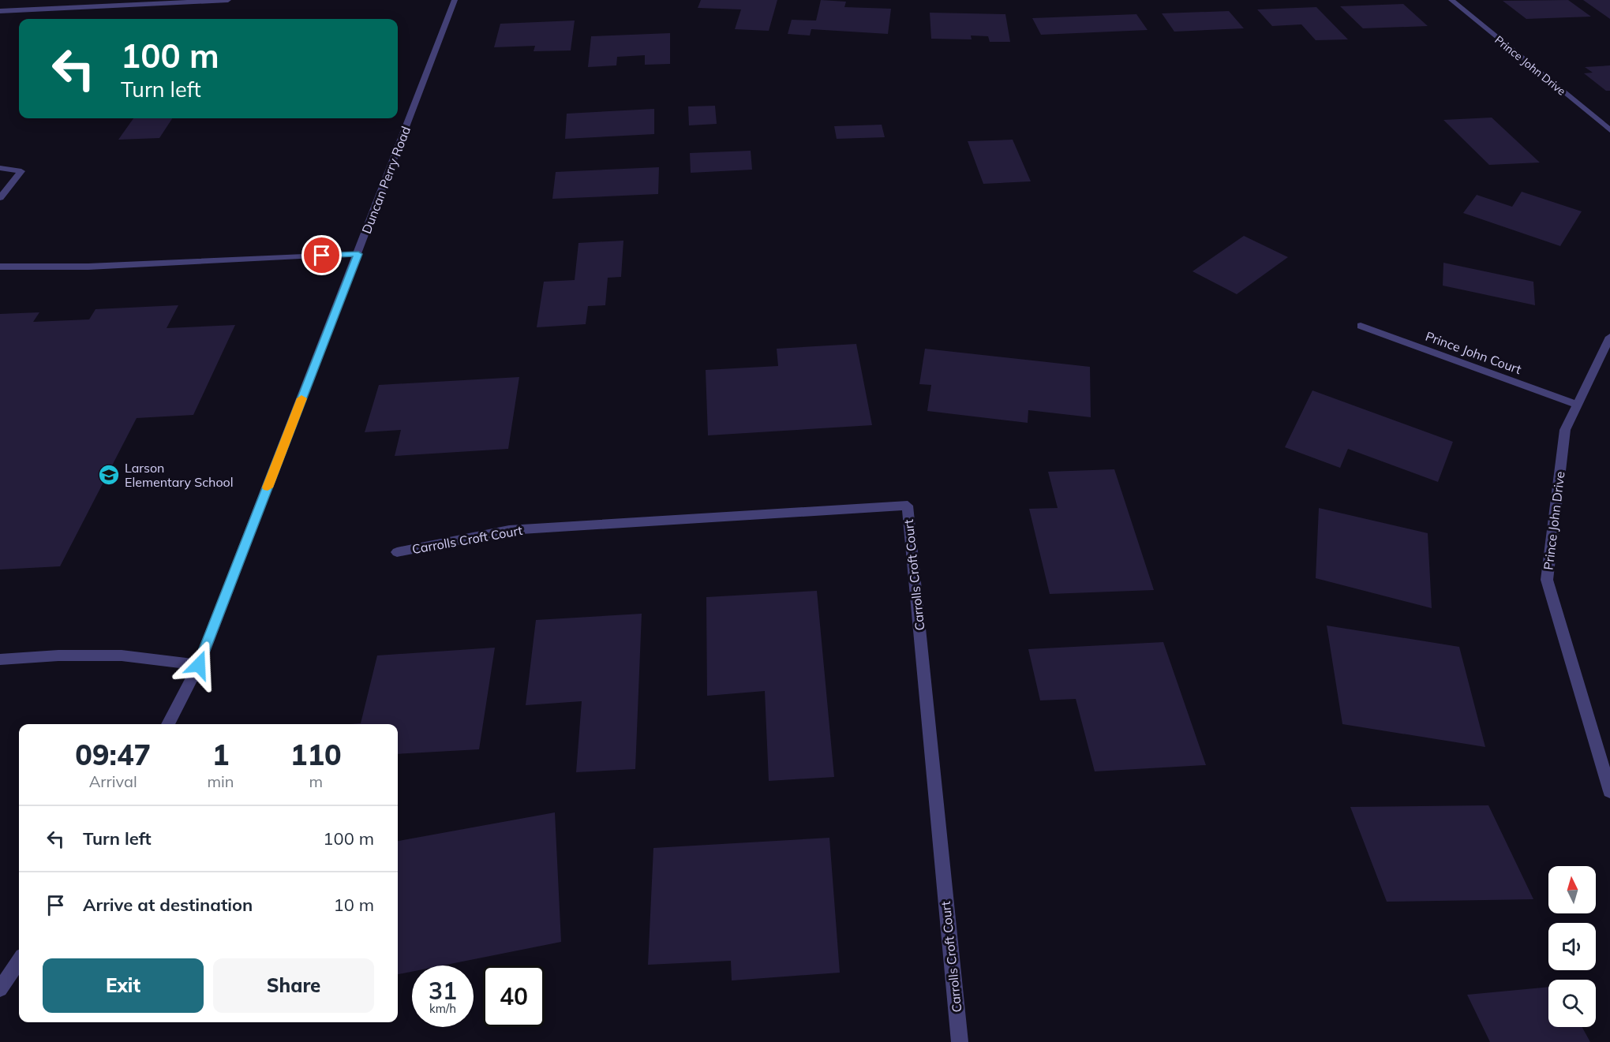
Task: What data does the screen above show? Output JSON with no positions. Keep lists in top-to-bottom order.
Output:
{
  "streets": {
    "street": [
      "Prince John Drive",
      "Duncan Perry Road",
      "Prince John Court",
      "Carrolls Croft Court"
    ]
  },
  "crossings": [
    ["Prince John Drive", "Prince John Court"]
  ],
  "places": {
    "school or university": ["Larson Elementary School"]
  },
  "north": "top",
  "page": {
    "turn": ["100 m", "Turn left"],
    "eta": [
      "09:47",
      "Arrival",
      "1",
      "min",
      "110",
      "m"
    ],
    "list": [
      {
        "name": "Turn left",
        "value": "100 m"
      },
      {
        "name": "Arrive at destination",
        "value": "10 m"
      }
    ],
    "buttons": ["Exit", "Share"],
    "speed": "31 km/h",
    "limit": "40"
  }
}
